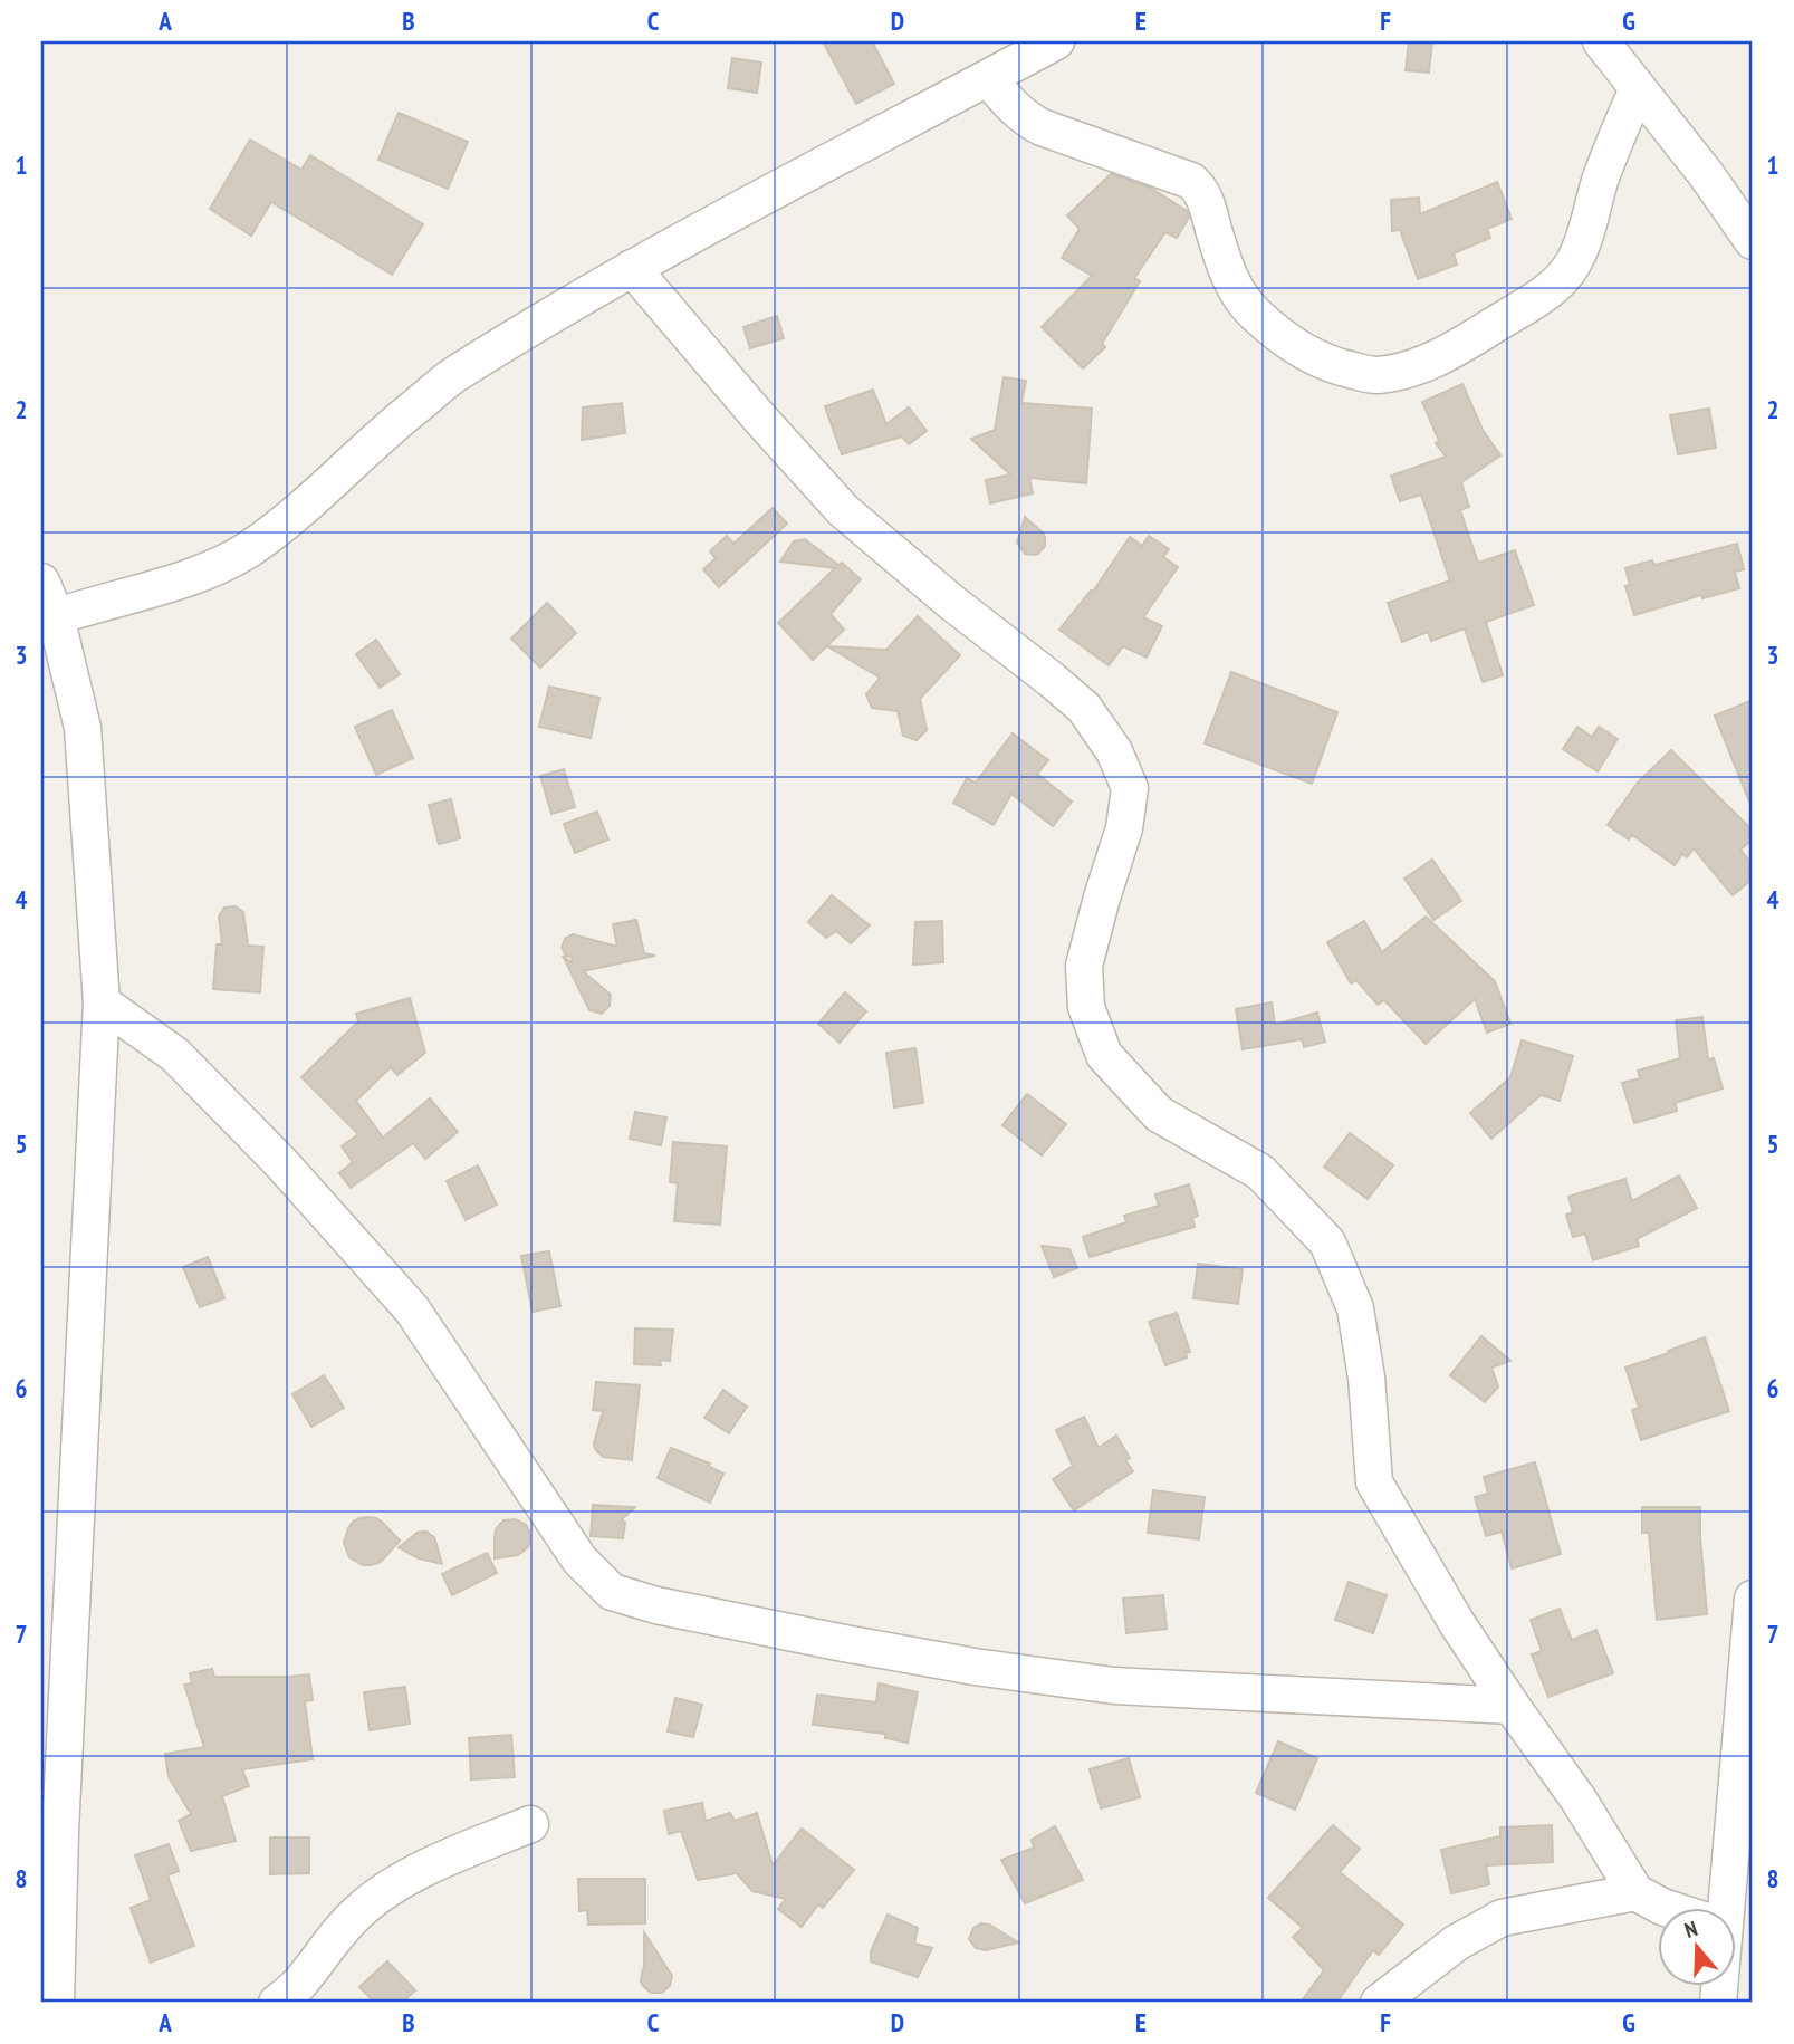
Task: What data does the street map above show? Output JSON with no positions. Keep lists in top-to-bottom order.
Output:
{
  "north": "top",
  "grid": {
    "columns": [
      "A",
      "B",
      "C",
      "D",
      "E",
      "F",
      "G"
    ],
    "rows": [
      "1",
      "2",
      "3",
      "4",
      "5",
      "6",
      "7",
      "8"
    ]
  }
}
